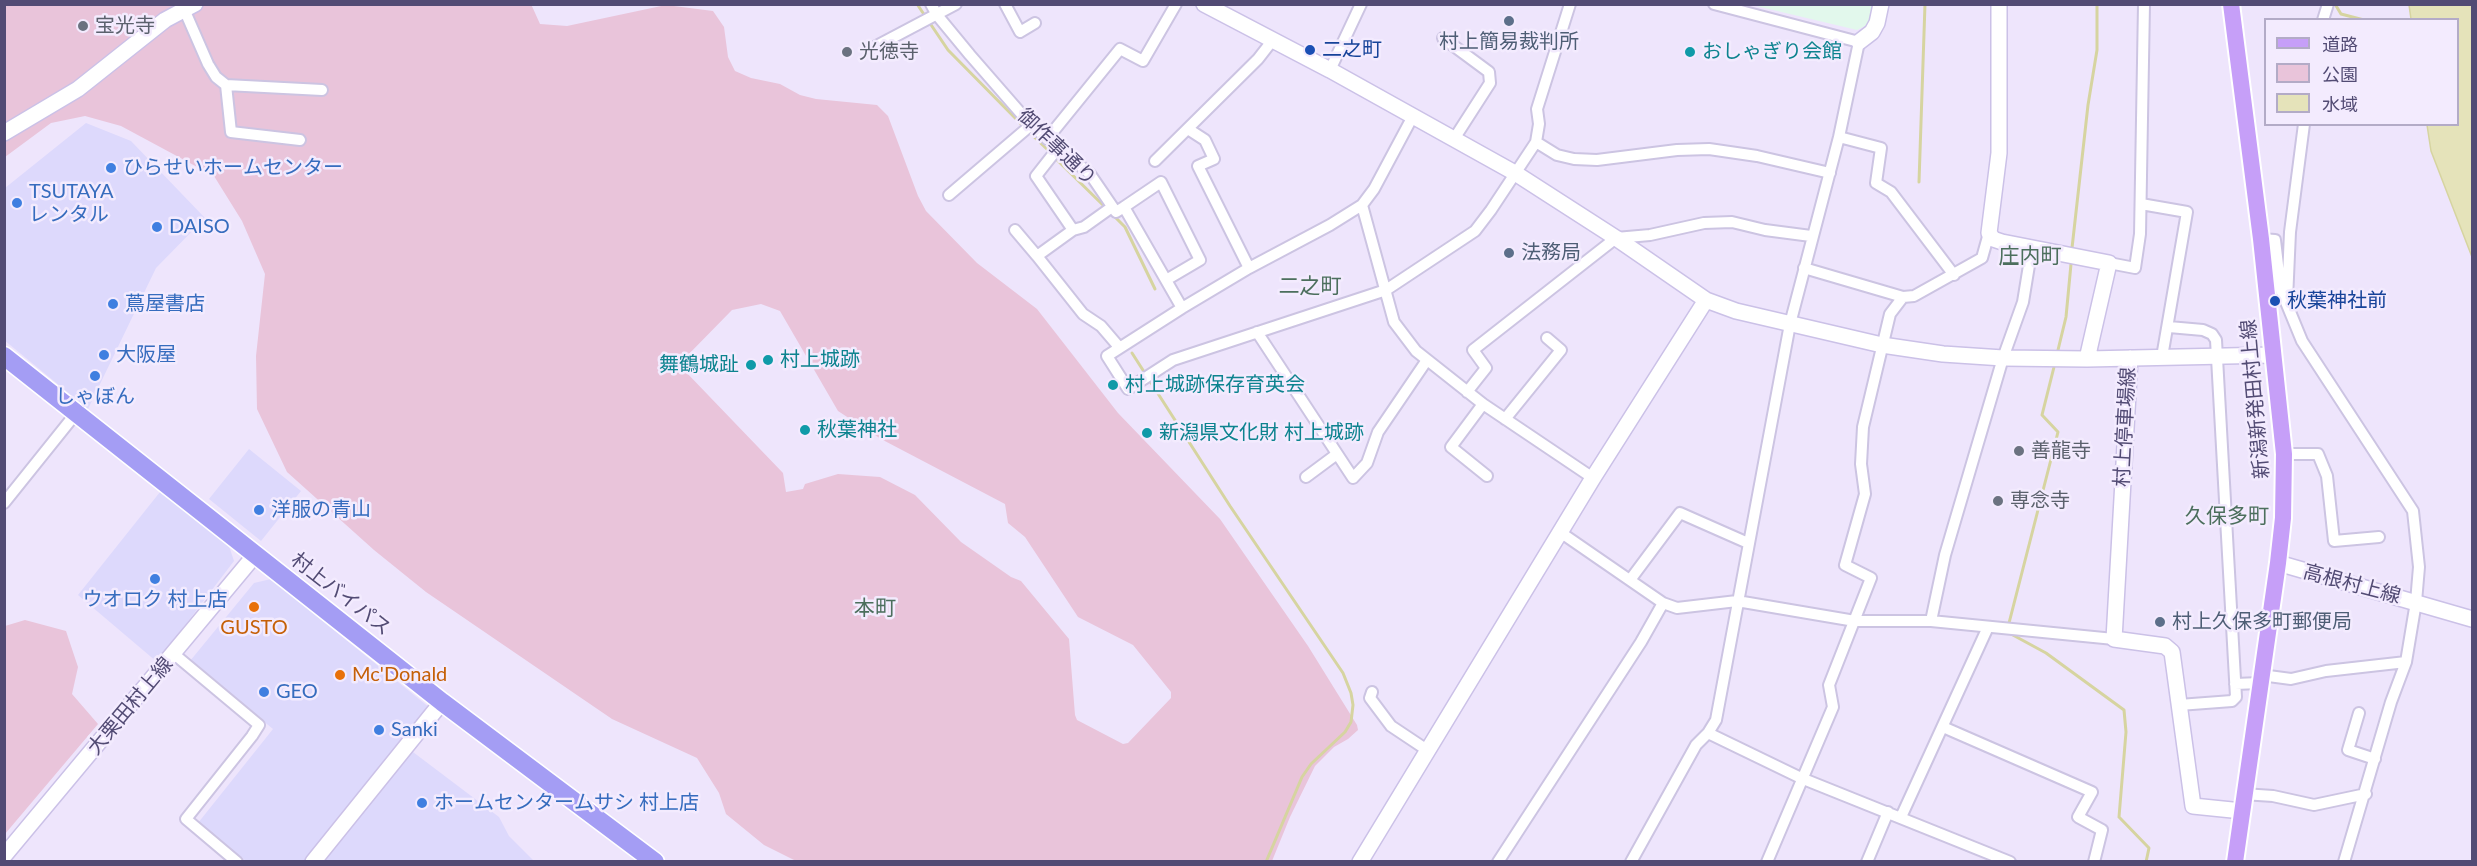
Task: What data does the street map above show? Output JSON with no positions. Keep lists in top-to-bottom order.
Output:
{
  "streets": {
    "highway": ["村上バイパス"],
    "main road": ["新潟新発田村上線"],
    "street": [
      "御作事通り",
      "村上停車場線",
      "高根村上線",
      "大栗田村上線"
    ]
  },
  "crossings": [
    ["新潟新発田村上線", "高根村上線"],
    ["村上バイパス", "大栗田村上線"]
  ],
  "districts": [
    "庄内町",
    "二之町",
    "久保多町",
    "本町"
  ],
  "places": [
    "村上簡易裁判所",
    "宝光寺",
    "二之町",
    "光徳寺",
    "おしゃぎり会館",
    "ひらせいホームセンター",
    "TSUTAYA レンタル",
    "DAISO",
    "法務局",
    "秋葉神社前",
    "蔦屋書店",
    "大阪屋",
    "村上城跡",
    "舞鶴城趾",
    "しゃぼん",
    "村上城跡保存育英会",
    "秋葉神社",
    "新潟県文化財 村上城跡",
    "善龍寺",
    "専念寺",
    "洋服の青山",
    "ウオロク 村上店",
    "GUSTO",
    "村上久保多町郵便局",
    "Mc'Donald",
    "GEO",
    "Sanki",
    "ホームセンタームサシ 村上店"
  ],
  "legend": ["道路", "公園", "水域"]
}
